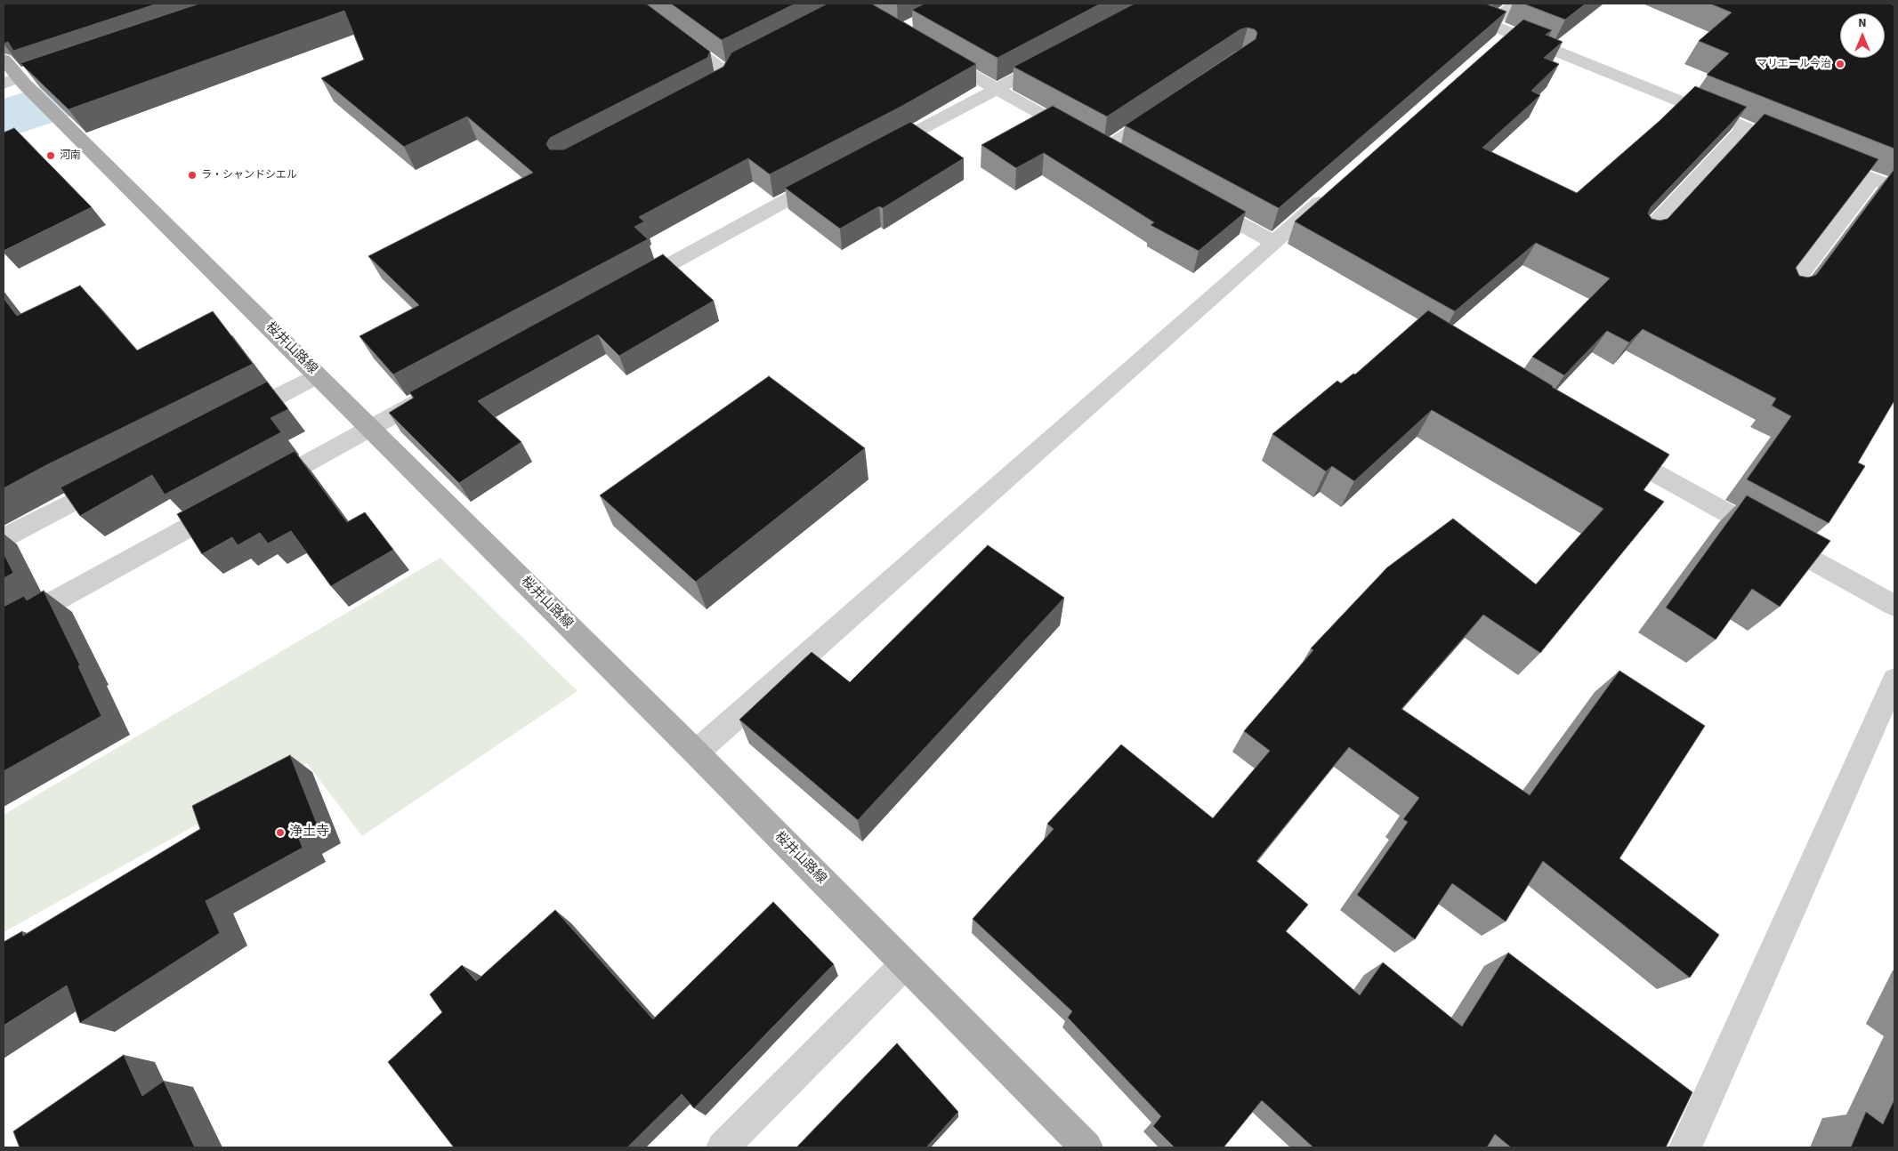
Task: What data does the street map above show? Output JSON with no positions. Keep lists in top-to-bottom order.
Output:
{
  "streets": {
    "main road": ["桜井山路線"]
  },
  "places": [
    "マリエール今治",
    "河南",
    "ラ・シャンドシエル",
    "浄土寺"
  ],
  "north": "top"
}
